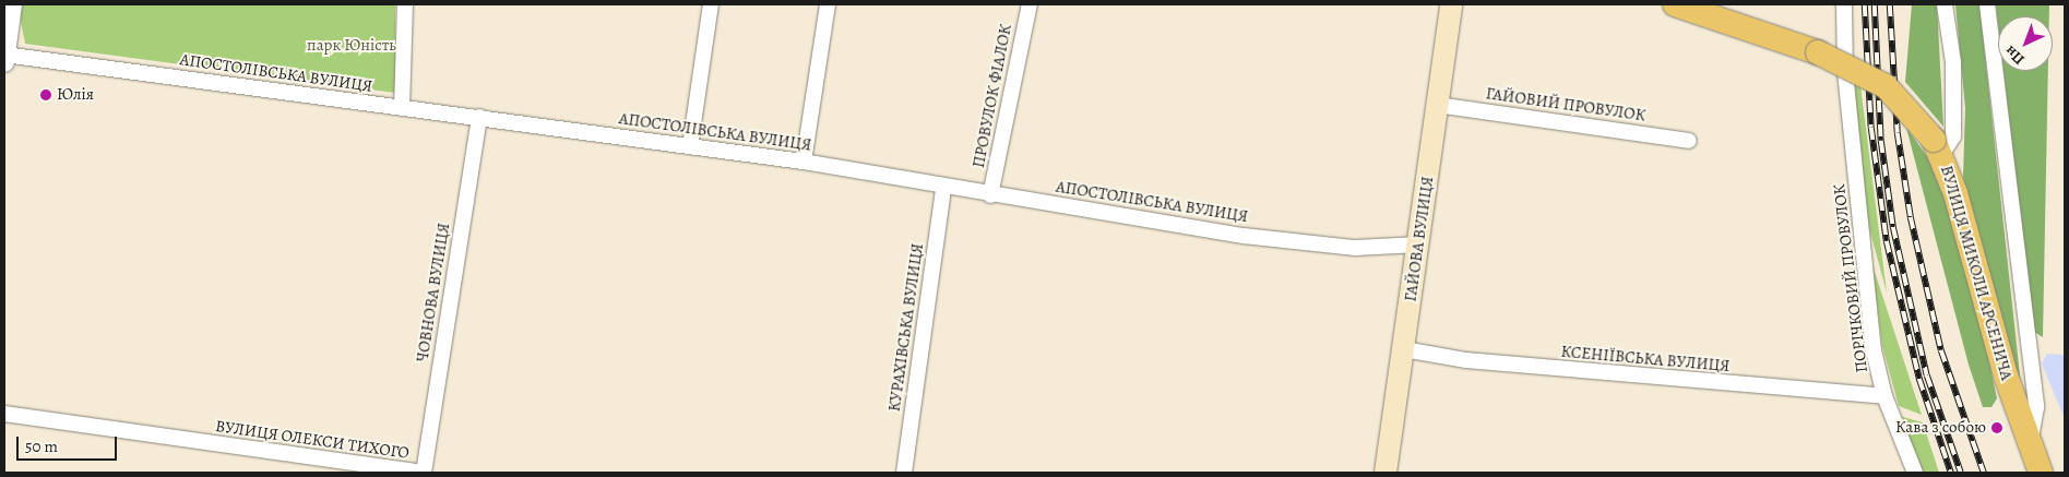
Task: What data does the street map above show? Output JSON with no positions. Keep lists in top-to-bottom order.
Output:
{
  "streets": {
    "main road": ["ГАЙОВА ВУЛИЦЯ", "ВУЛИЦЯ МИКОЛИ АРСЕНИЧА"],
    "street": [
      "АПОСТОЛІВСЬКА ВУЛИЦЯ",
      "ПРОВУЛОК ФІАЛОК",
      "ГАЙОВИЙ ПРОВУЛОК",
      "ПОРІЧКОВИЙ ПРОВУЛОК",
      "ЧОВНОВА ВУЛИЦЯ",
      "КУРАХІВСЬКА ВУЛИЦЯ",
      "КСЕНІЇВСЬКА ВУЛИЦЯ",
      "ВУЛИЦЯ ОЛЕКСИ ТИХОГО"
    ]
  },
  "crossings": [
    ["АПОСТОЛІВСЬКА ВУЛИЦЯ", "ПРОВУЛОК ФІАЛОК"],
    ["АПОСТОЛІВСЬКА ВУЛИЦЯ", "ГАЙОВА ВУЛИЦЯ"],
    ["АПОСТОЛІВСЬКА ВУЛИЦЯ", "ЧОВНОВА ВУЛИЦЯ"],
    ["АПОСТОЛІВСЬКА ВУЛИЦЯ", "КУРАХІВСЬКА ВУЛИЦЯ"],
    ["ГАЙОВИЙ ПРОВУЛОК", "ГАЙОВА ВУЛИЦЯ"],
    ["ГАЙОВА ВУЛИЦЯ", "КСЕНІЇВСЬКА ВУЛИЦЯ"],
    ["ПОРІЧКОВИЙ ПРОВУЛОК", "КСЕНІЇВСЬКА ВУЛИЦЯ"],
    ["ЧОВНОВА ВУЛИЦЯ", "ВУЛИЦЯ ОЛЕКСИ ТИХОГО"]
  ],
  "parks": ["парк Юність"],
  "places": ["Юлія", "Кава з собою"],
  "scale_bar": "50 m",
  "north": "bottom left"
}
